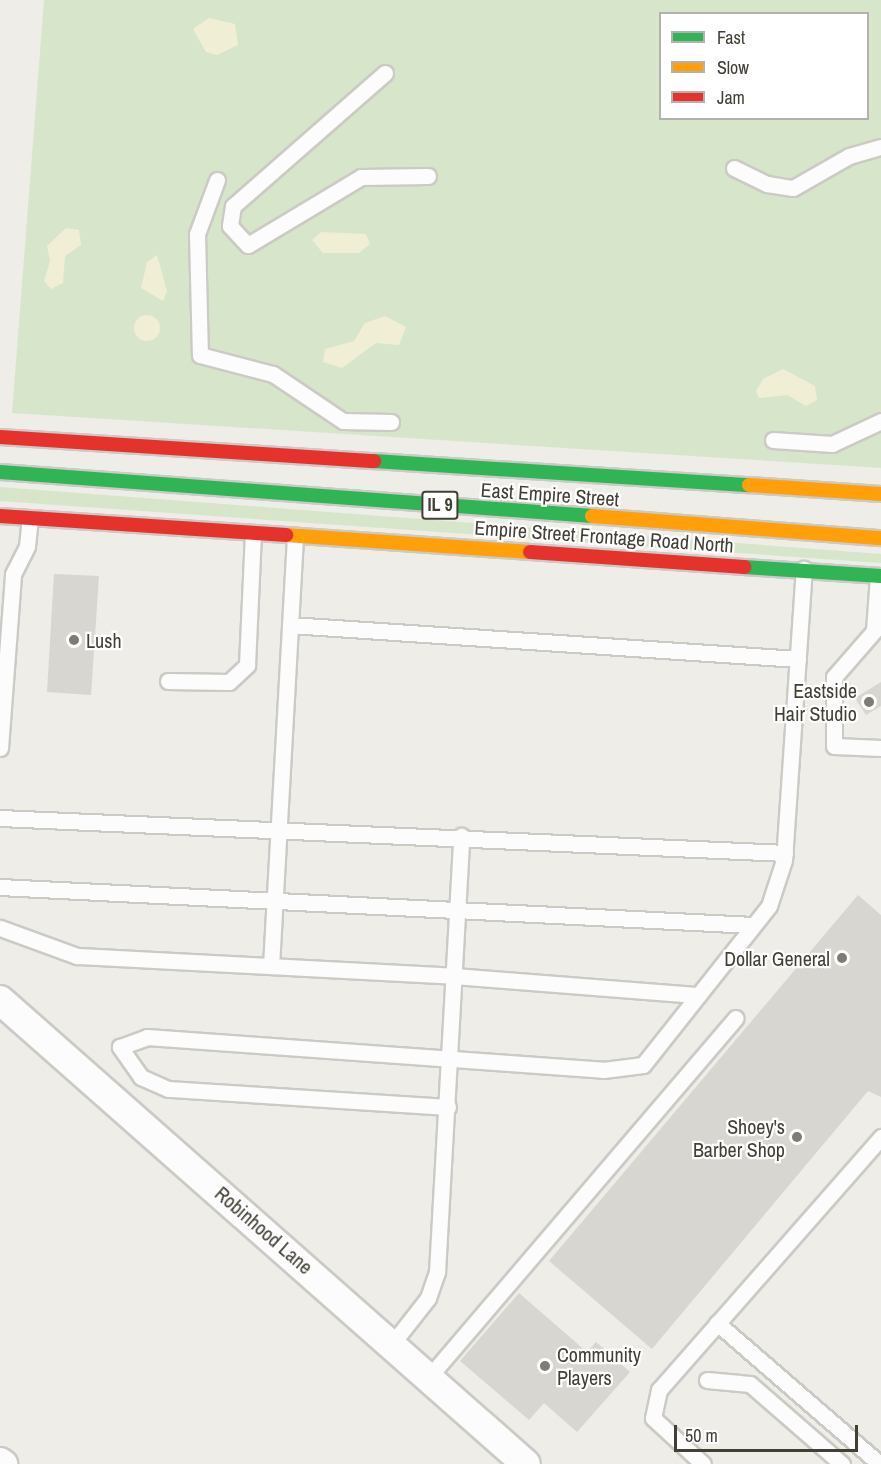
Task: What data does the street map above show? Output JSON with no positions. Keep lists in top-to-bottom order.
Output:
{
  "streets": {
    "main road": ["East Empire Street", "IL 9", "Empire Street Frontage Road North"],
    "street": ["Robinhood Lane"]
  },
  "places": [
    "Lush",
    "Eastside Hair Studio",
    "Dollar General",
    "Shoey's Barber Shop",
    "Community Players"
  ],
  "legend": ["Fast", "Slow", "Jam"],
  "scale_bar": "50 m"
}
